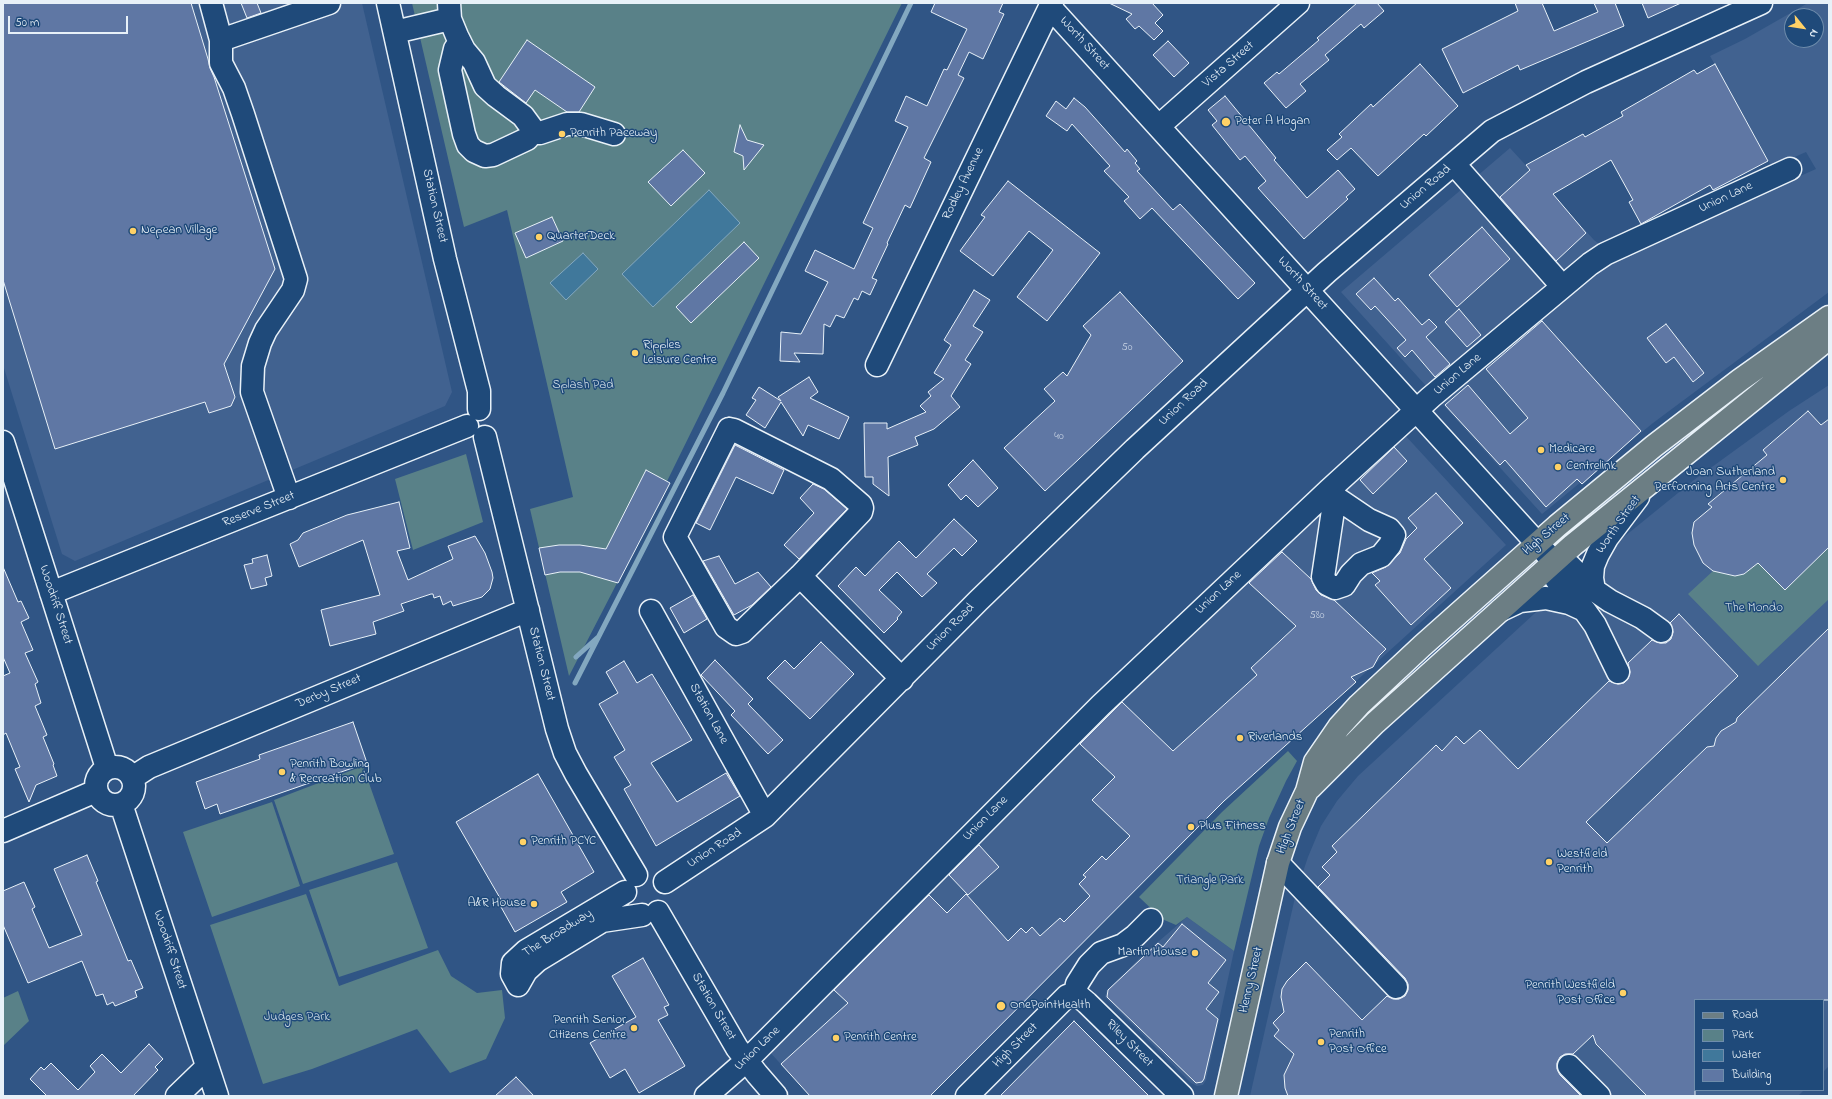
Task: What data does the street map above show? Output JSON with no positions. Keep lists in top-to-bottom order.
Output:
{
  "streets": {
    "main road": ["High Street", "Henry Street"],
    "street": [
      "Worth Street",
      "Vista Street",
      "Rodley Avenue",
      "Union Road",
      "Union Lane",
      "Station Street",
      "Reserve Street",
      "Woodriff Street",
      "Derby Street",
      "Station Lane",
      "The Broadway",
      "Riley Street"
    ]
  },
  "crossings": [
    ["Worth Street", "Vista Street"],
    ["Worth Street", "Rodley Avenue"],
    ["Worth Street", "Union Road"],
    ["Worth Street", "Union Lane"],
    ["Worth Street", "High Street"],
    ["Union Road", "Station Street"],
    ["Union Road", "Station Lane"],
    ["Union Road", "The Broadway"],
    ["Union Lane", "Station Street"],
    ["Station Street", "Reserve Street"],
    ["Station Street", "Derby Street"],
    ["Station Street", "The Broadway"],
    ["Reserve Street", "Woodriff Street"],
    ["High Street", "Henry Street"],
    ["High Street", "Riley Street"],
    ["Woodriff Street", "Derby Street"]
  ],
  "parks": [
    "Splash Pad",
    "The Mondo",
    "Triangle Park",
    "Judges Park"
  ],
  "places": [
    "Peter A Hogan",
    "Penrith Paceway",
    "Nepean Village",
    "QuarterDeck",
    "Ripples Leisure Centre",
    "Medicare",
    "Centrelink",
    "Joan Sutherland Performing Arts Centre",
    "Riverlands",
    "Penrith Bowling & Recreation Club",
    "Plus Fitness",
    "Penrith PCYC",
    "Westfield Penrith",
    "A&R House",
    "Martin House",
    "Penrith Westfield Post Office",
    "OnePointHealth",
    "Penrith Senior Citizens Centre",
    "Penrith Centre",
    "Penrith Post Office"
  ],
  "house_numbers": ["50", "40", "580"],
  "legend": [
    "Road",
    "Park",
    "Water",
    "Building"
  ],
  "scale_bar": "50 m",
  "north": "bottom right"
}
